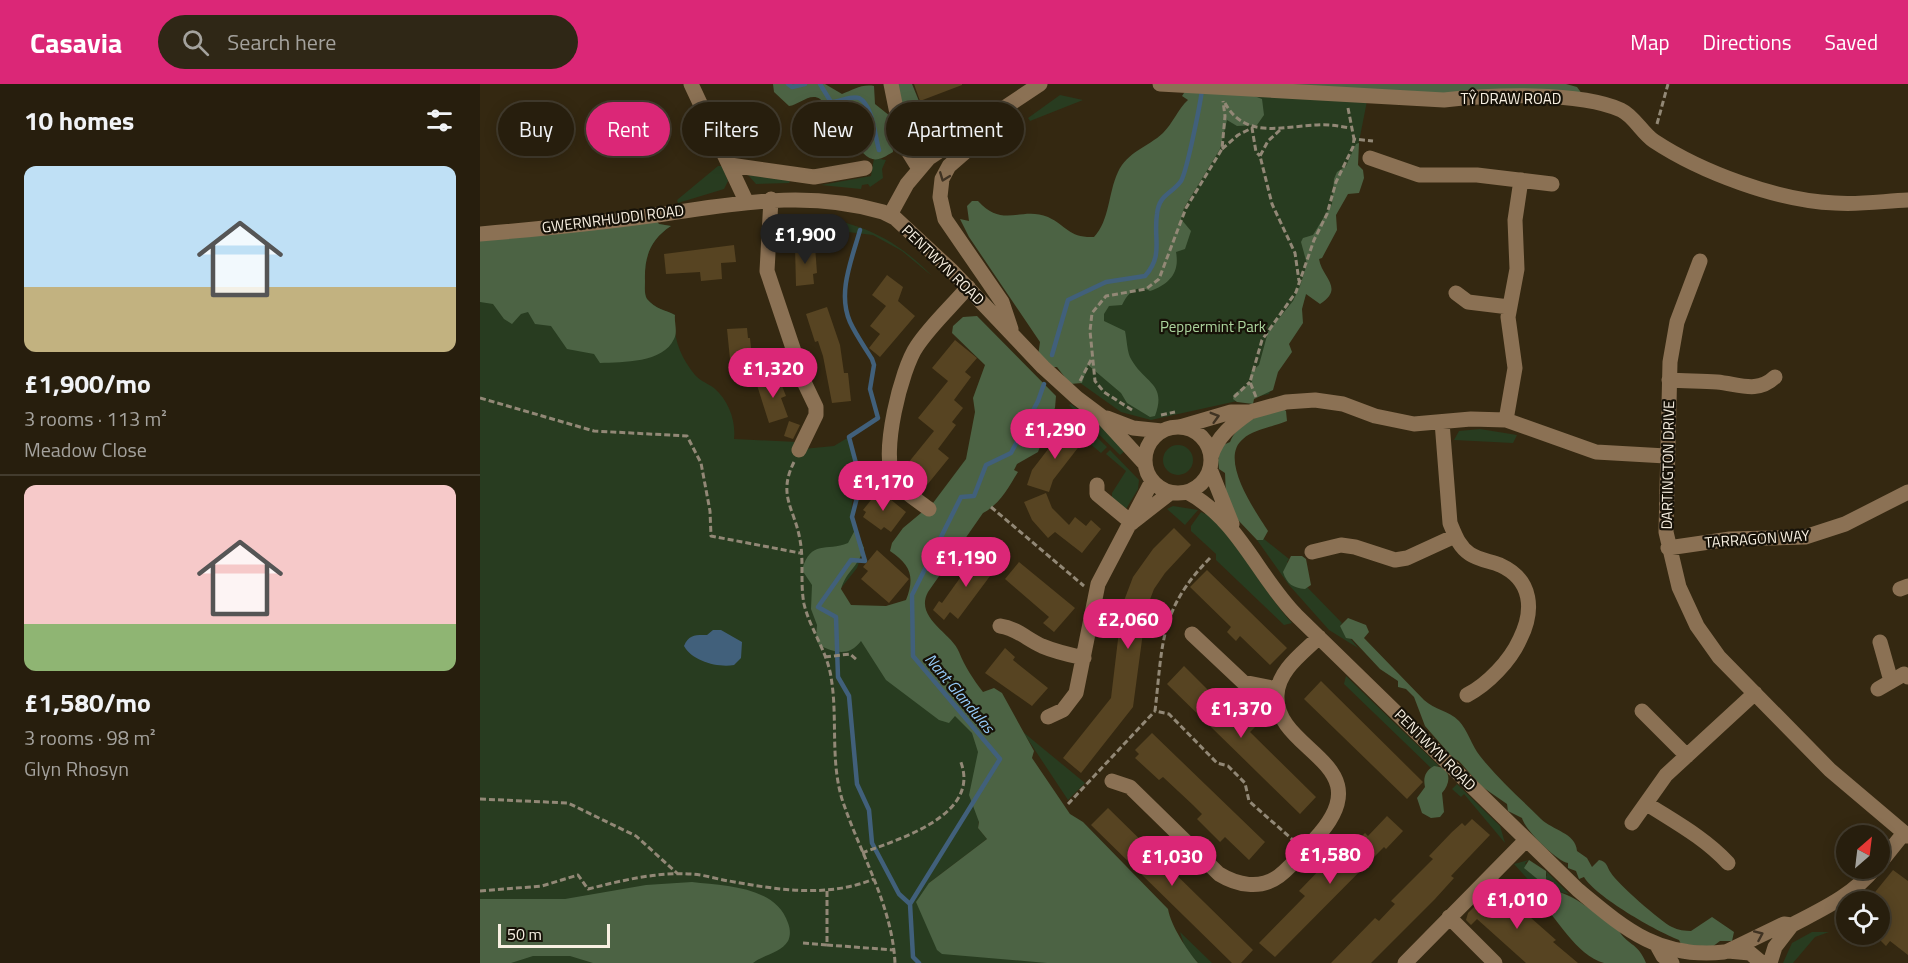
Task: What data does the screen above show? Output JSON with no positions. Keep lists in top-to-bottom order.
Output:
{
  "streets": {
    "street": [
      "TŶ DRAW ROAD",
      "GWERNRHUDDI ROAD",
      "PENTWYN ROAD",
      "DARTINGTON DRIVE",
      "TARRAGON WAY"
    ]
  },
  "crossings": [
    ["GWERNRHUDDI ROAD", "PENTWYN ROAD"],
    ["DARTINGTON DRIVE", "TARRAGON WAY"]
  ],
  "water": ["Nant Glandulas"],
  "parks": ["Peppermint Park"],
  "scale_bar": "50 m",
  "north": "top right",
  "page": {
    "header": "Casavia",
    "search": "Search here",
    "nav": ["Map", "Directions", "Saved"],
    "heading": "10 homes",
    "chip": [
      "Buy",
      "Rent",
      "Filters",
      "New",
      "Apartment"
    ],
    "list": [
      {
        "name": "£1,900/mo",
        "note": "3 rooms · 113 m² · Meadow Close"
      },
      {
        "name": "£1,580/mo",
        "note": "3 rooms · 98 m² · Glyn Rhosyn"
      }
    ],
    "price": [
      "£1,900",
      "£1,320",
      "£1,290",
      "£1,170",
      "£1,190",
      "£2,060",
      "£1,370",
      "£1,580",
      "£1,030",
      "£1,010"
    ],
    "scale": "50 m"
  }
}
